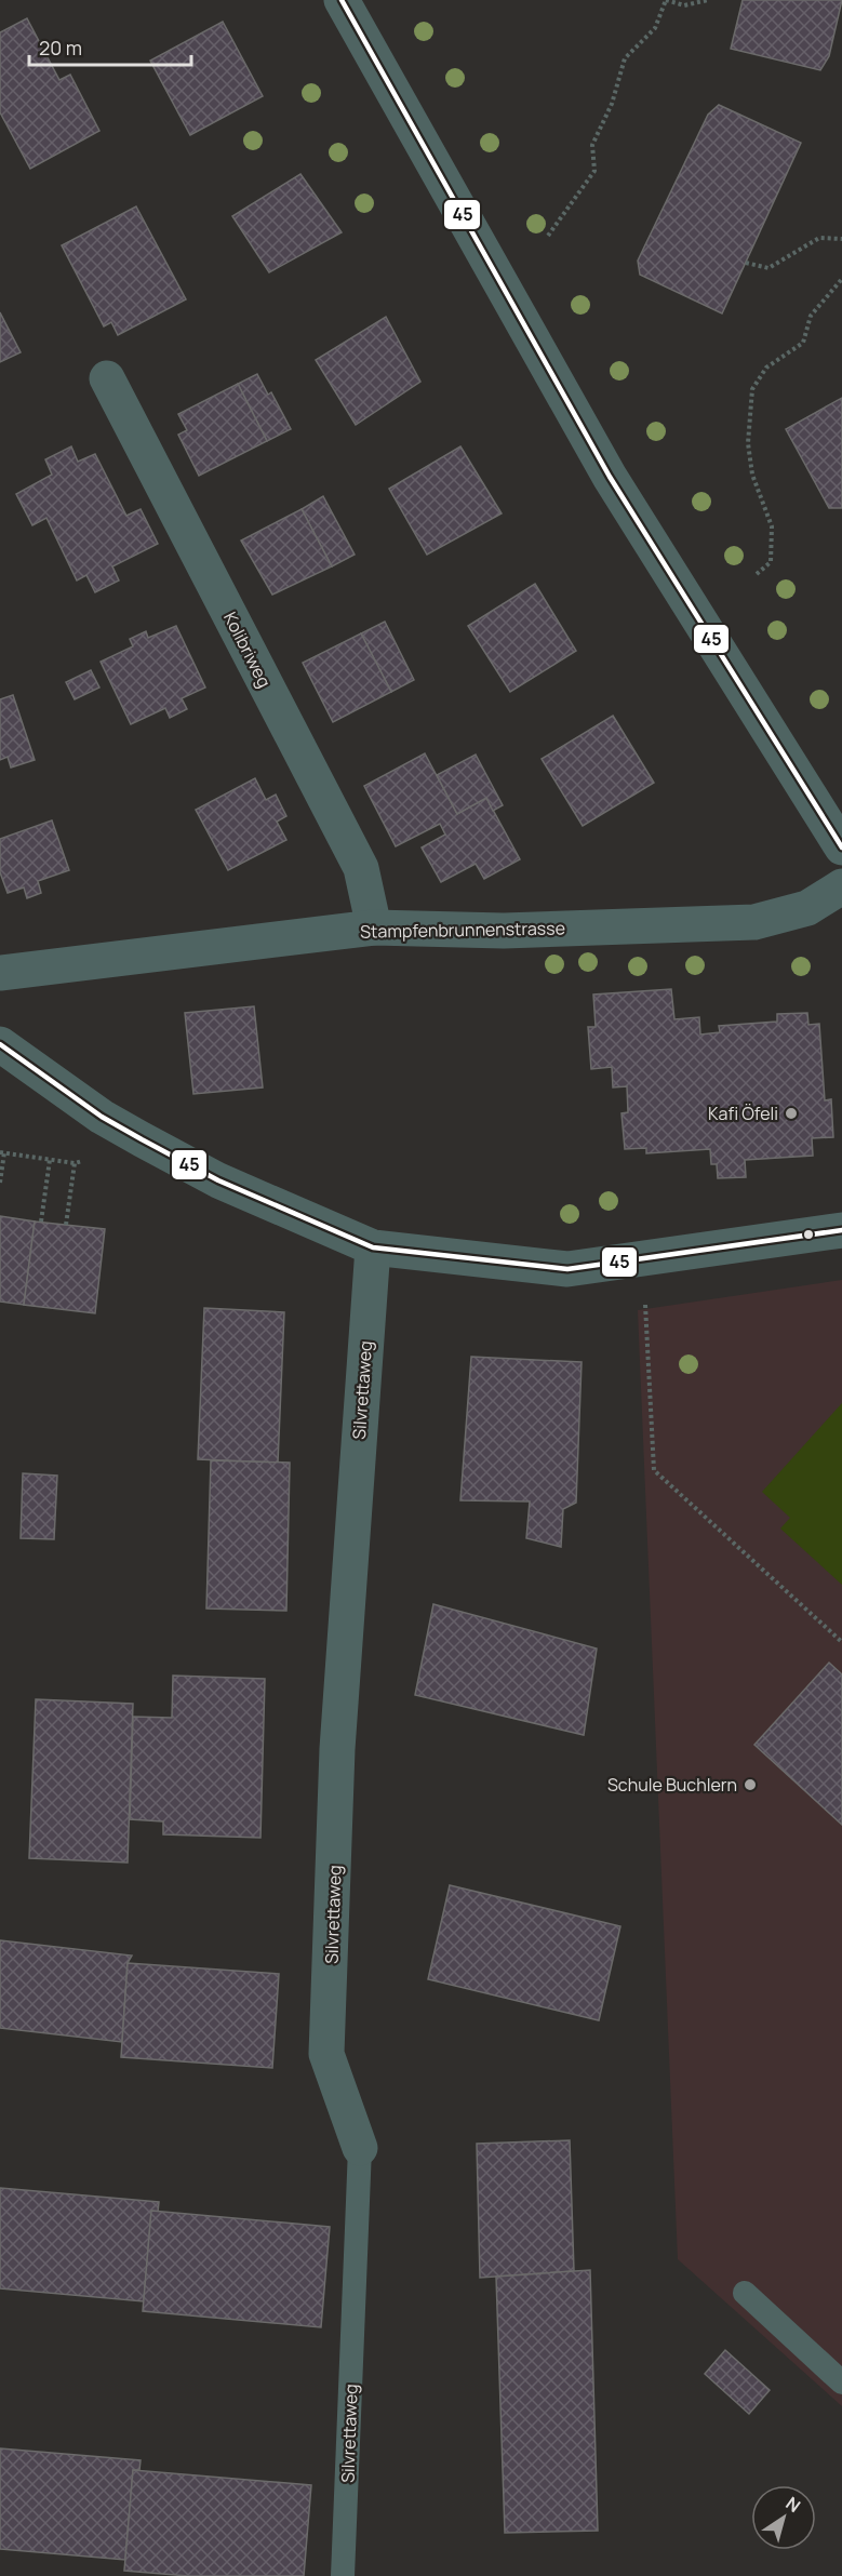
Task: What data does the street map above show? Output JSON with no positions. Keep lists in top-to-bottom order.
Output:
{
  "streets": {
    "street": ["Kolibriweg", "Stampfenbrunnenstrasse", "Silvrettaweg"]
  },
  "crossings": [
    ["Kolibriweg", "Stampfenbrunnenstrasse"]
  ],
  "places": ["Kafi Öfeli", "Schule Buchlern"],
  "lines": ["transit line 45"],
  "scale_bar": "20 m",
  "north": "top right"
}
